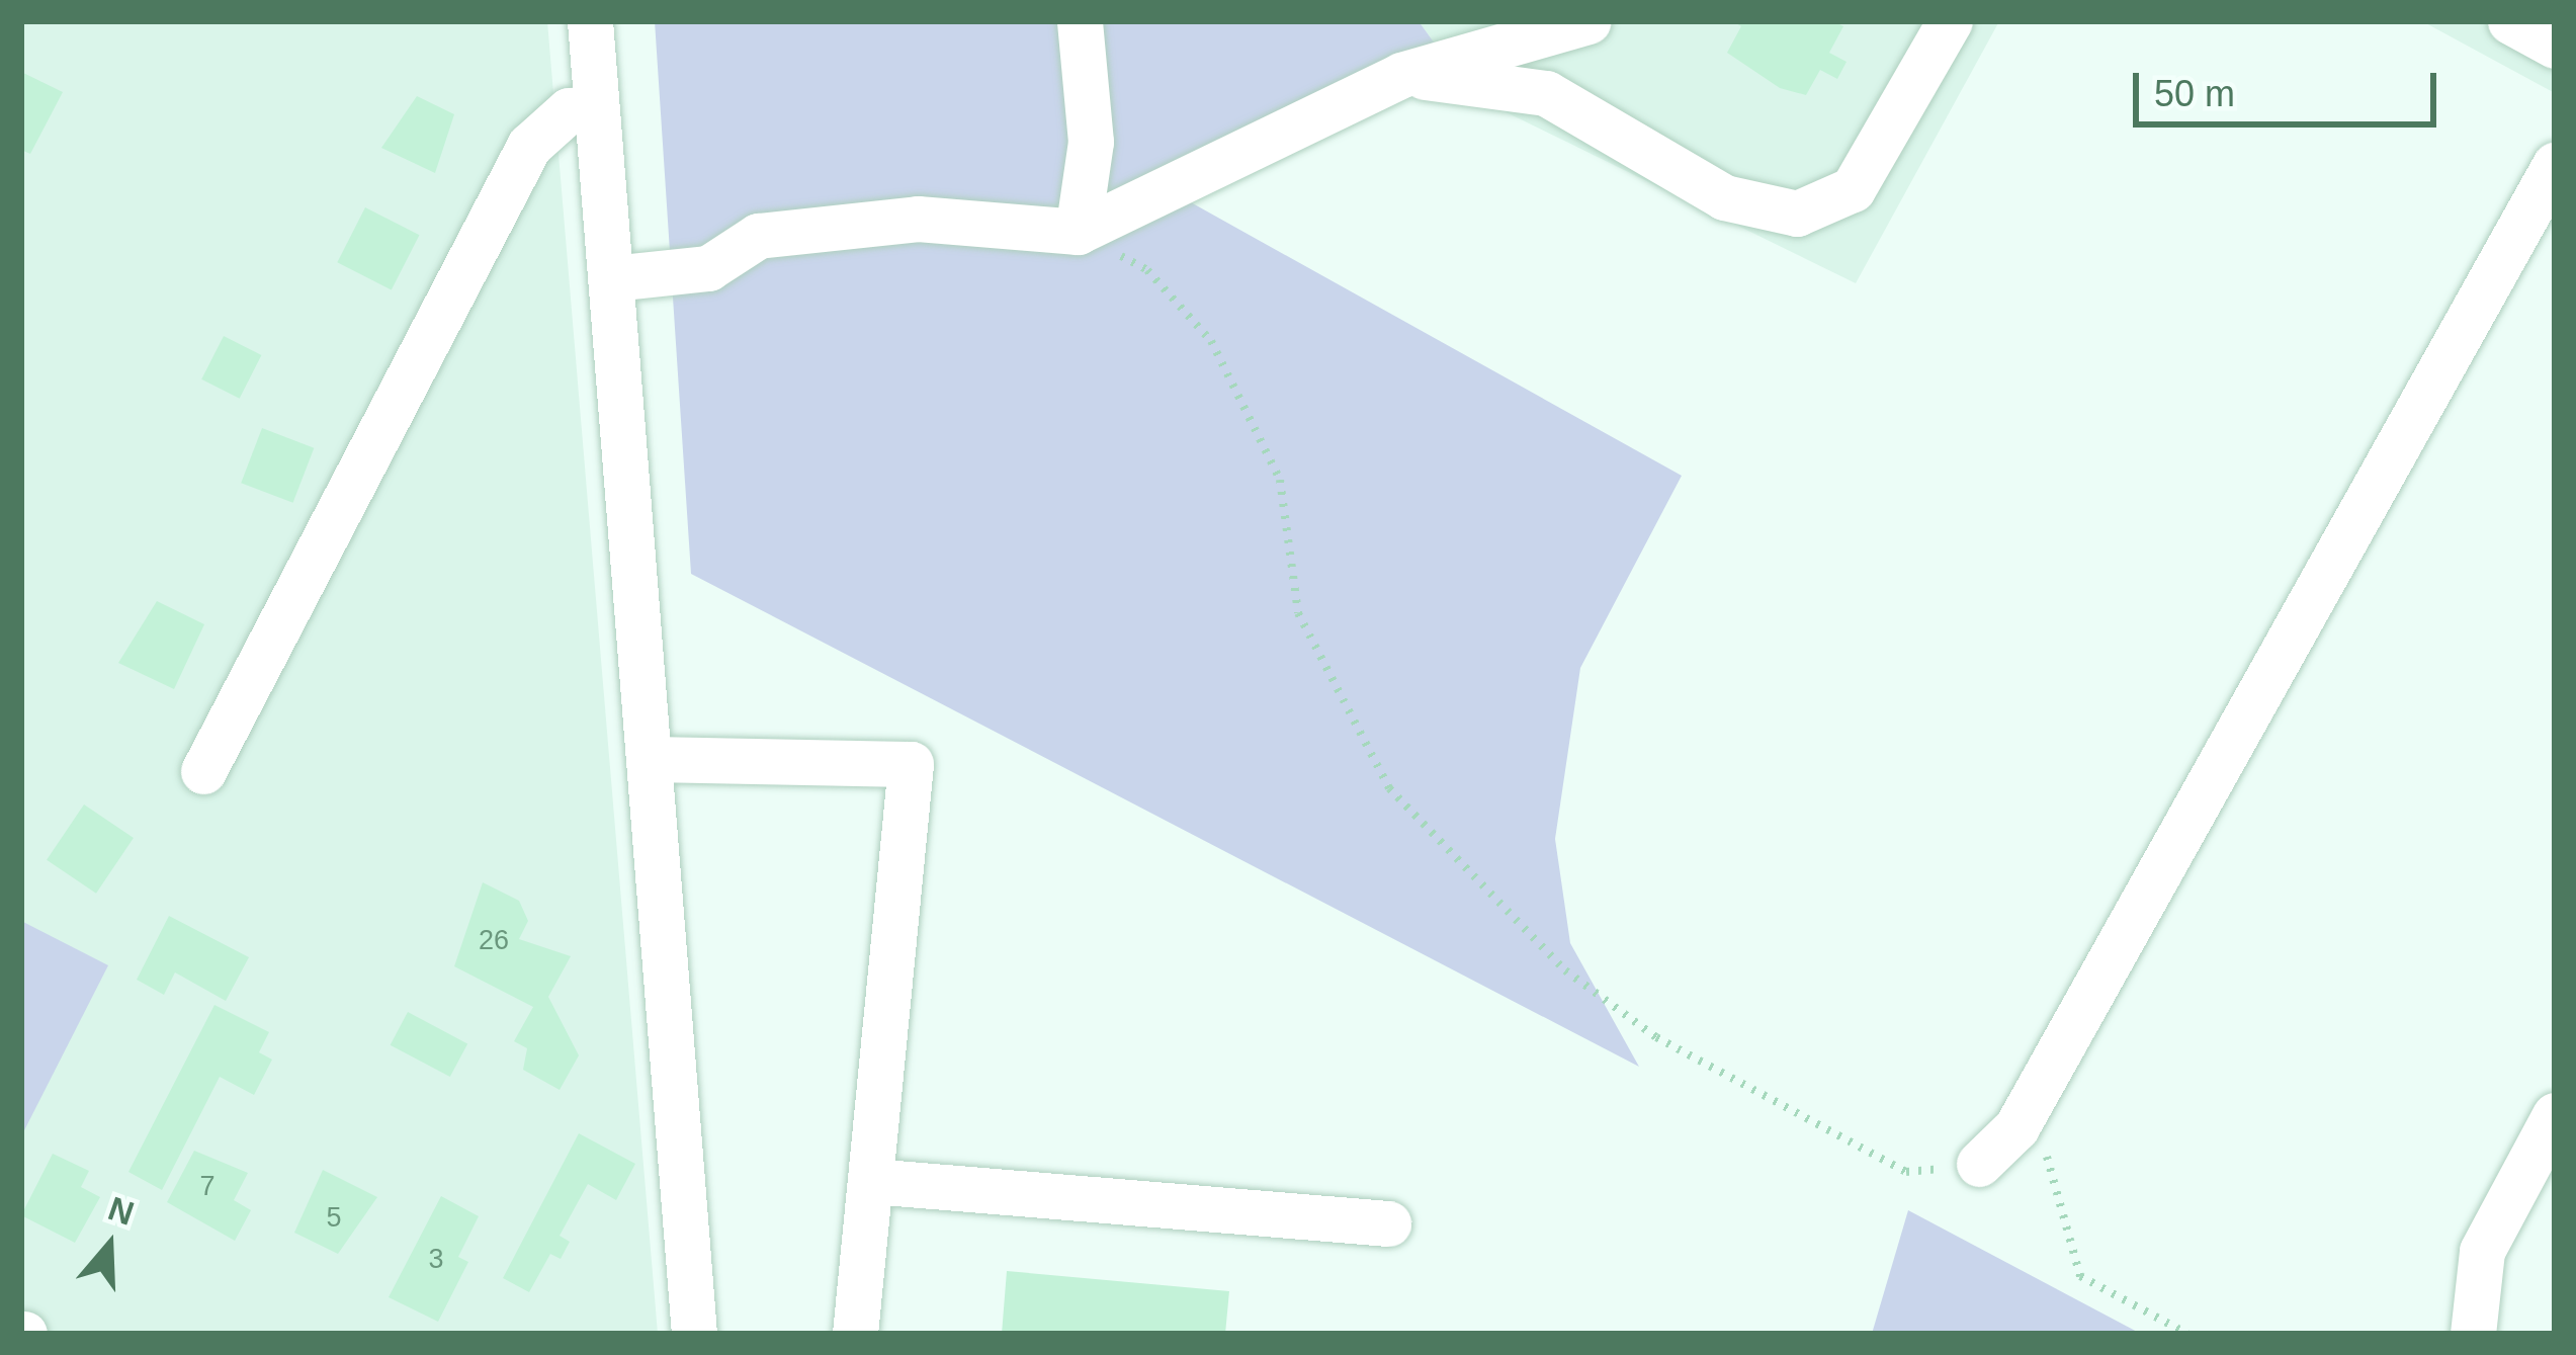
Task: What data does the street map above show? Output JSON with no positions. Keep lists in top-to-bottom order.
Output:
{
  "house_numbers": [
    "26",
    "7",
    "5",
    "3"
  ],
  "scale_bar": "50 m",
  "north": "top"
}
